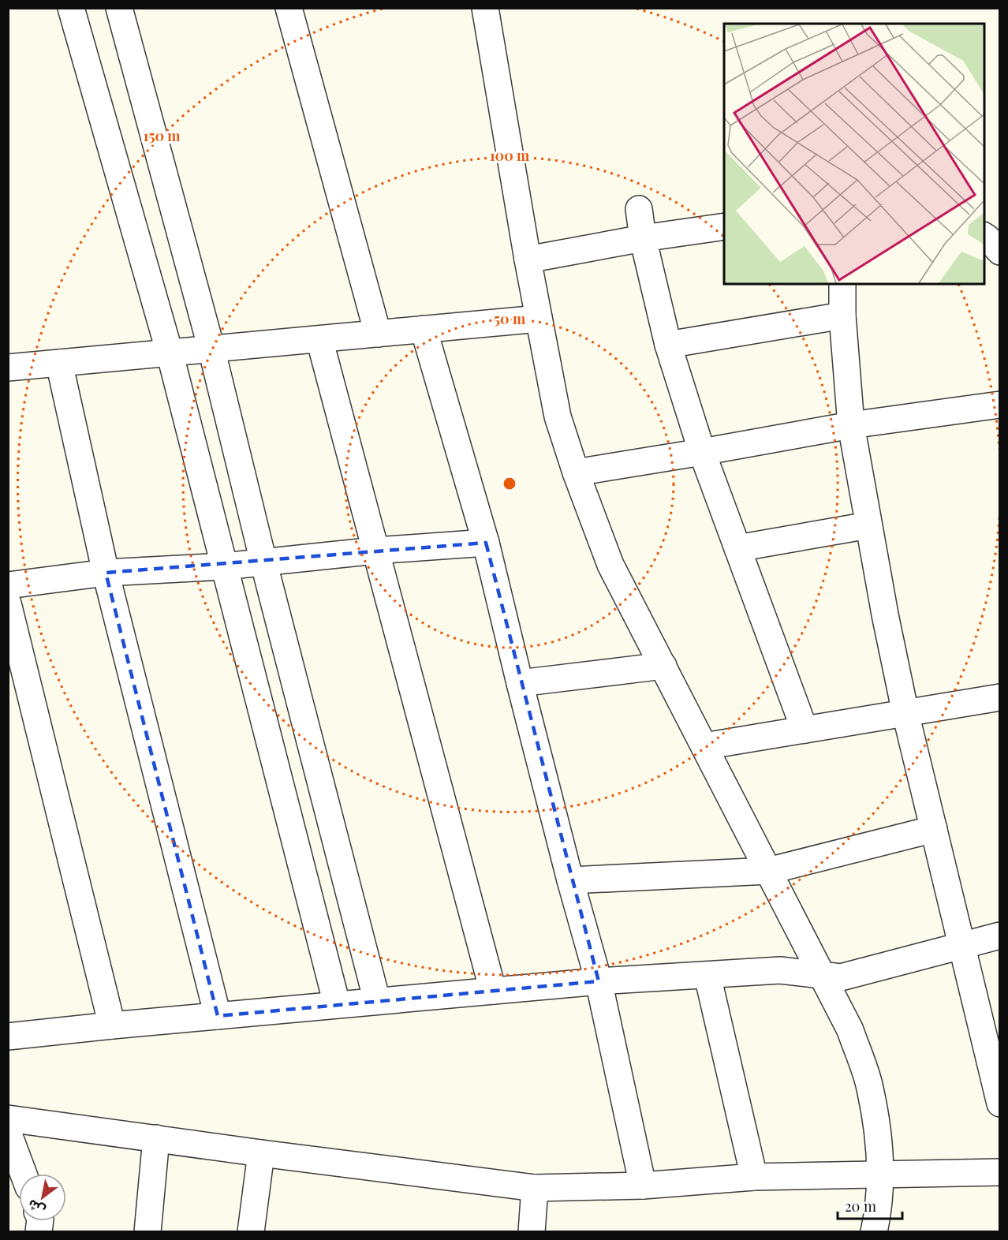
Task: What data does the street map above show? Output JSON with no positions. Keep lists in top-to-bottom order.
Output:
{
  "scale_bar": "20 m",
  "north": "bottom left",
  "rings": ["150 m", "100 m", "50 m"]
}
